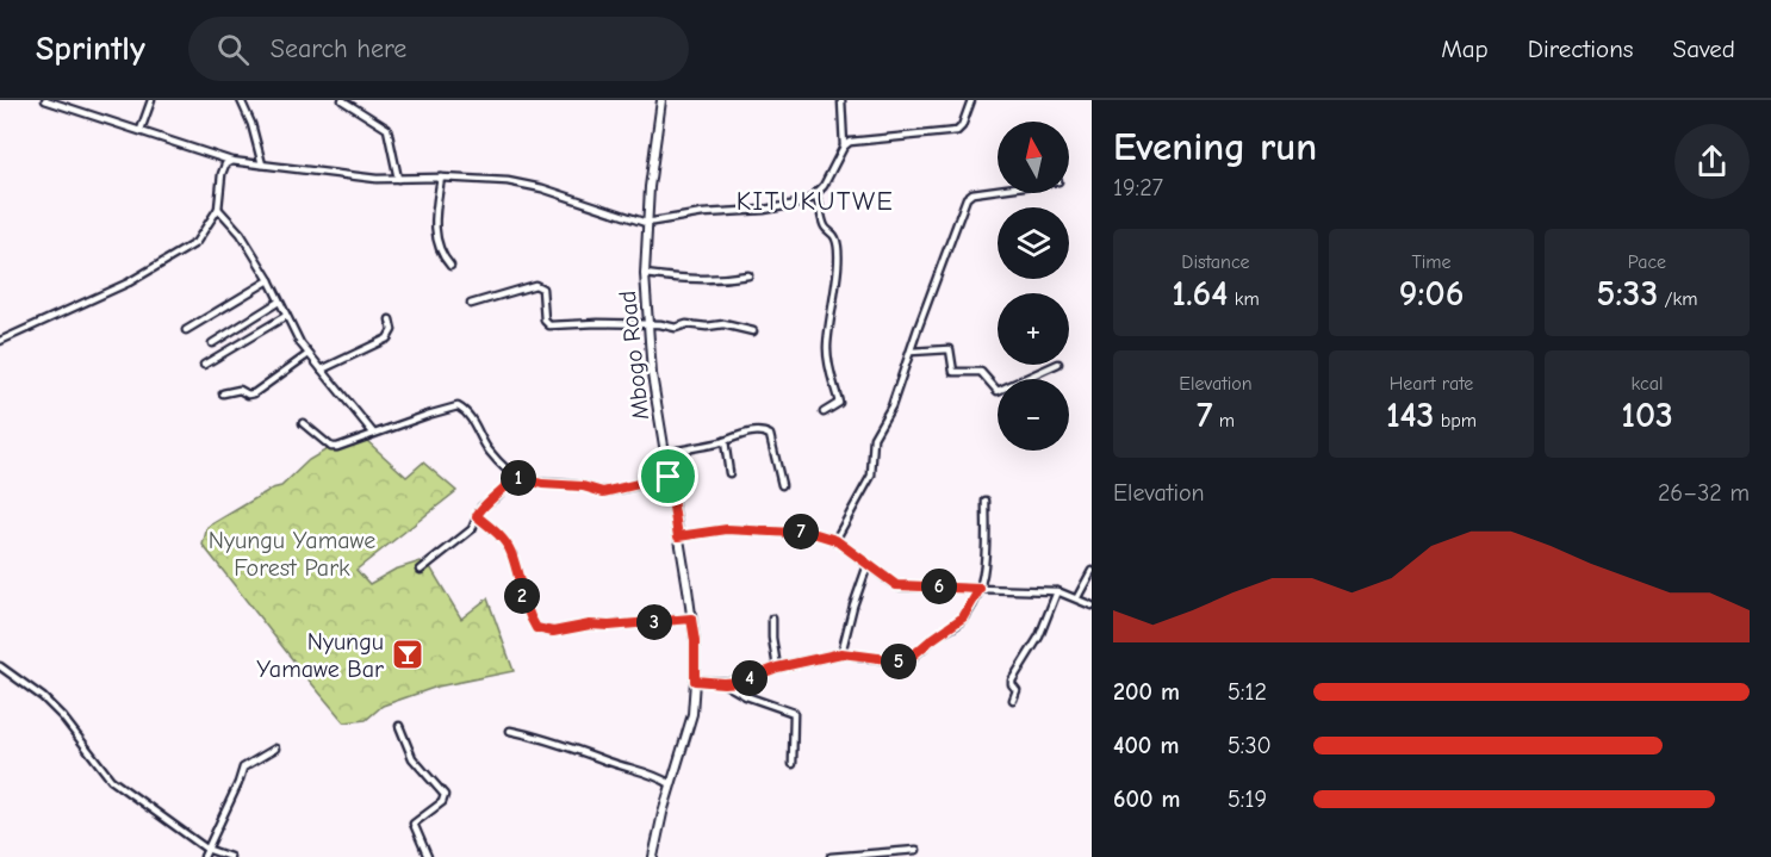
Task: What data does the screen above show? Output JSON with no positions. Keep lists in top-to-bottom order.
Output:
{
  "streets": {
    "main road": ["Mbogo Road"]
  },
  "districts": ["KITUKUTWE"],
  "parks": ["Nyungu Yamawe Forest Park"],
  "places": {
    "bar": ["Nyungu Yamawe Bar"]
  },
  "north": "top",
  "page": {
    "header": "Sprintly",
    "search": "Search here",
    "nav": ["Map", "Directions", "Saved"],
    "heading": ["Evening run", "19:27"],
    "map_buttons": ["+", "−"],
    "stats": [
      ["Distance", "1.64 km"],
      ["Time", "9:06"],
      ["Pace", "5:33 /km"],
      ["Elevation", "7 m"],
      ["Heart rate", "143 bpm"],
      ["kcal", "103"]
    ],
    "pins": [
      "1",
      "7",
      "6",
      "2",
      "3",
      "5",
      "4"
    ],
    "chart": ["Elevation", "26–32 m"],
    "list": [
      {
        "name": "200 m",
        "note": "5:12"
      },
      {
        "name": "400 m",
        "note": "5:30"
      },
      {
        "name": "600 m",
        "note": "5:19"
      }
    ]
  }
}
